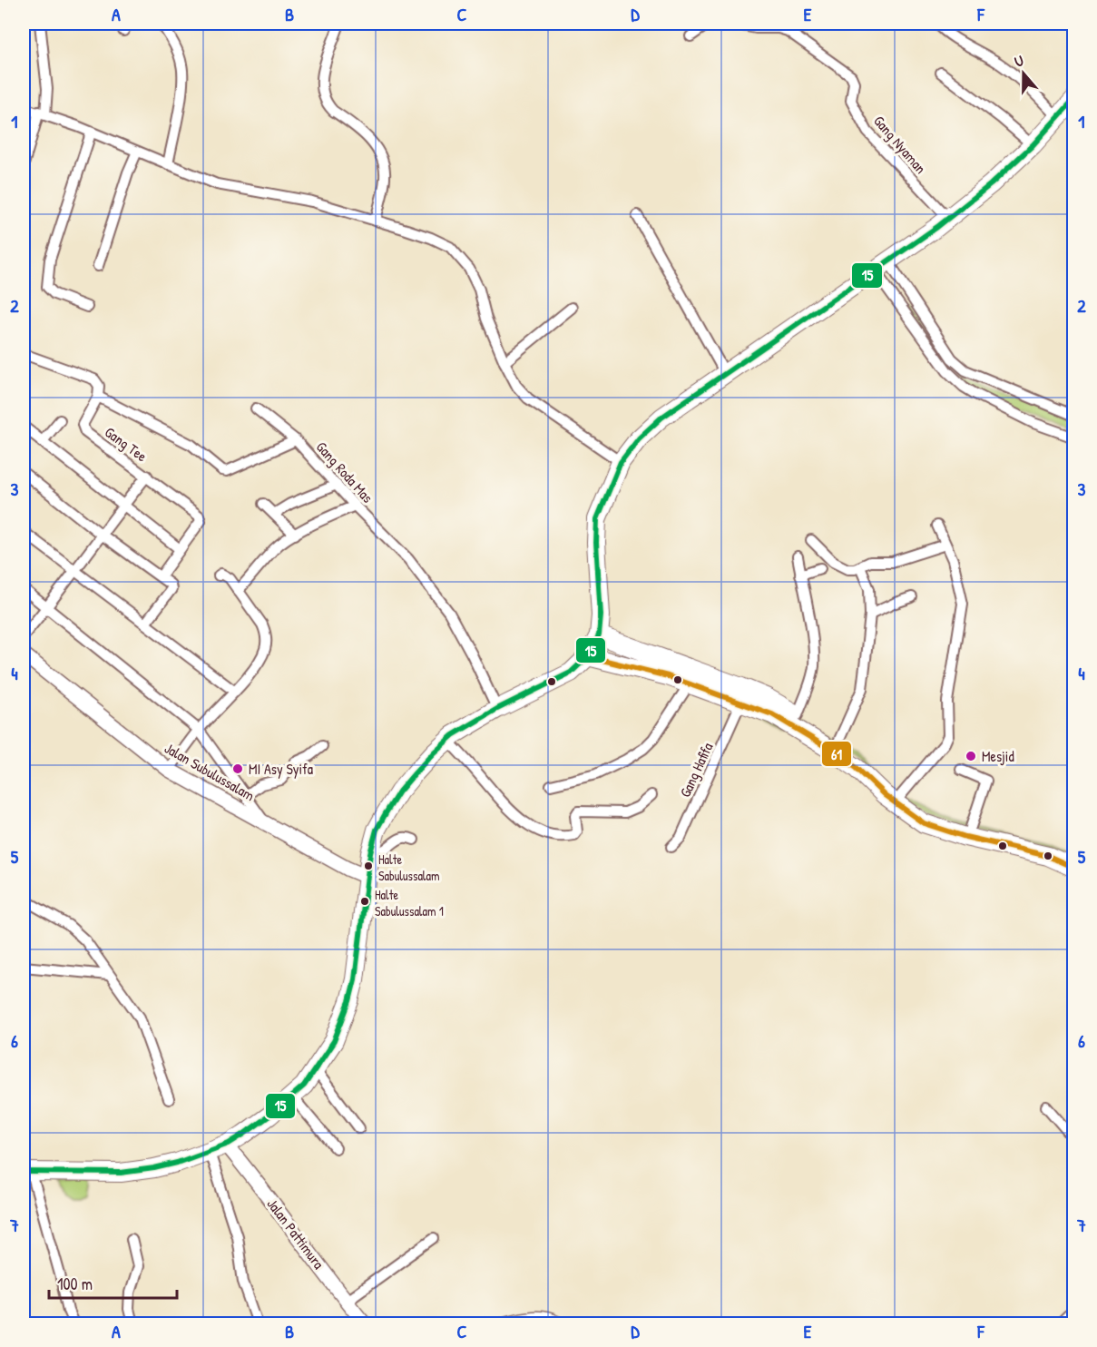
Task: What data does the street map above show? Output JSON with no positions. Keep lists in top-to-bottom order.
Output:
{
  "streets": {
    "street": [
      "Gang Nyaman",
      "Gang Tee",
      "Gang Roda Mas",
      "Gang Hafifa",
      "Jalan Subulussalam",
      "Jalan Pattimura"
    ]
  },
  "crossings": [
    ["Gang Tee", "Gang Roda Mas"]
  ],
  "places": [
    "Mesjid",
    "MI Asy Syifa",
    "Halte Sabulussalam",
    "Halte Sabulussalam 1"
  ],
  "lines": ["transit line 15", "transit line 61"],
  "scale_bar": "100 m",
  "north": "top",
  "grid": {
    "columns": [
      "A",
      "B",
      "C",
      "D",
      "E",
      "F"
    ],
    "rows": [
      "1",
      "2",
      "3",
      "4",
      "5",
      "6",
      "7"
    ]
  }
}
